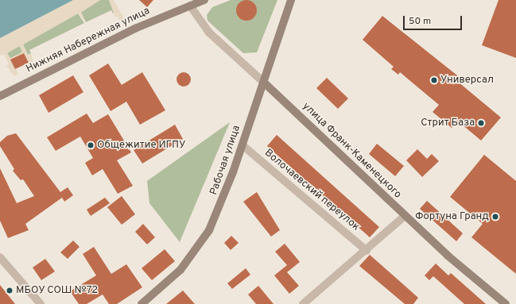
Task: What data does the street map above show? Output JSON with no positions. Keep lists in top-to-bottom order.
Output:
{
  "streets": {
    "main road": ["Нижняя Набережная улица", "улица Франк-Каменецкого", "Рабочая улица"],
    "street": ["Волочаевский переулок"]
  },
  "crossings": [
    ["Нижняя Набережная улица", "улица Франк-Каменецкого"],
    ["улица Франк-Каменецкого", "Рабочая улица"],
    ["Рабочая улица", "Волочаевский переулок"]
  ],
  "places": [
    "Универсал",
    "Стрит База",
    "Общежитие ИГПУ",
    "Фортуна Гранд",
    "МБОУ СОШ №72"
  ],
  "scale_bar": "50 m"
}
